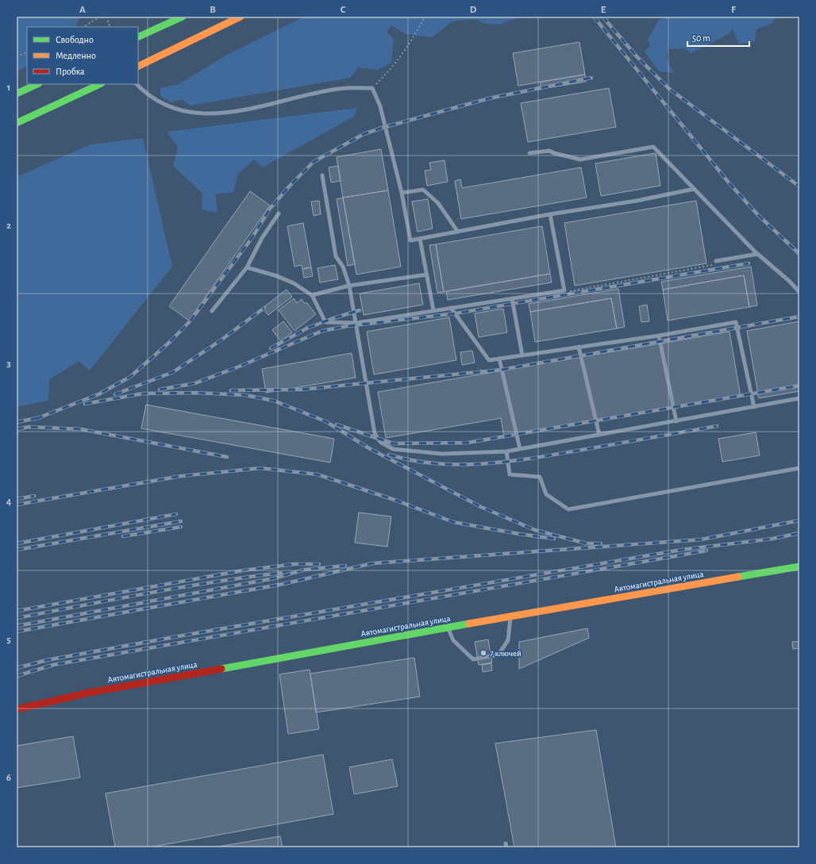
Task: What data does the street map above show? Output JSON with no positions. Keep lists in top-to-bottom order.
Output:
{
  "streets": {
    "main road": ["Автомагистральная улица"]
  },
  "places": ["7 ключей"],
  "legend": ["Свободно", "Медленно", "Пробка"],
  "scale_bar": "50 m",
  "grid": {
    "columns": [
      "A",
      "B",
      "C",
      "D",
      "E",
      "F"
    ],
    "rows": [
      "1",
      "2",
      "3",
      "4",
      "5",
      "6"
    ]
  }
}
